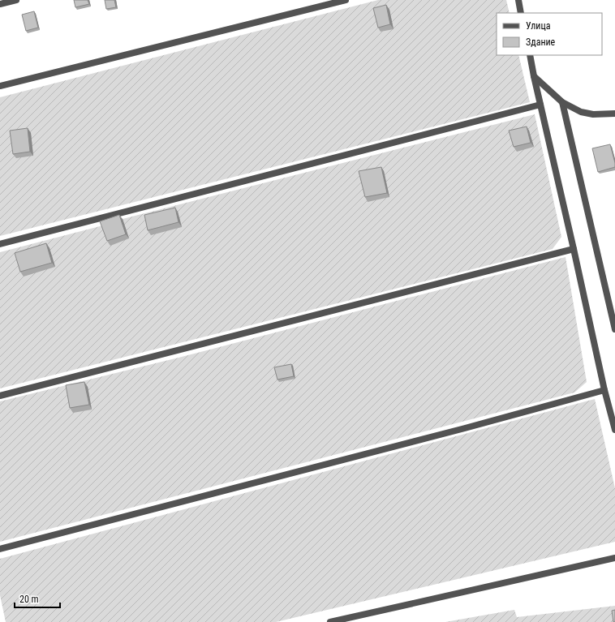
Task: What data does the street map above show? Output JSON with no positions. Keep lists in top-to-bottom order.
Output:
{
  "legend": ["Улица", "Здание"],
  "scale_bar": "20 m"
}
